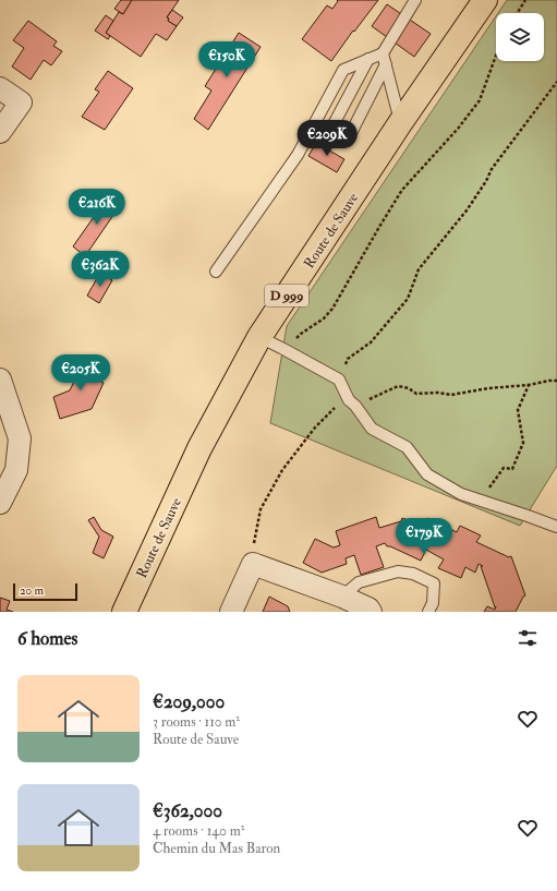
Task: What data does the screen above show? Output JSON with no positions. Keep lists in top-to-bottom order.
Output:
{
  "streets": {
    "main road": ["Route de Sauve", "D 999"]
  },
  "scale_bar": "20 m",
  "page": {
    "price": [
      "€150K",
      "€209K",
      "€216K",
      "€362K",
      "€205K",
      "€179K"
    ],
    "scale": "20 m",
    "heading": "6 homes",
    "list": [
      {
        "name": "€209,000",
        "note": "3 rooms · 110 m² · Route de Sauve"
      },
      {
        "name": "€362,000",
        "note": "4 rooms · 140 m² · Chemin du Mas Baron"
      }
    ]
  }
}
